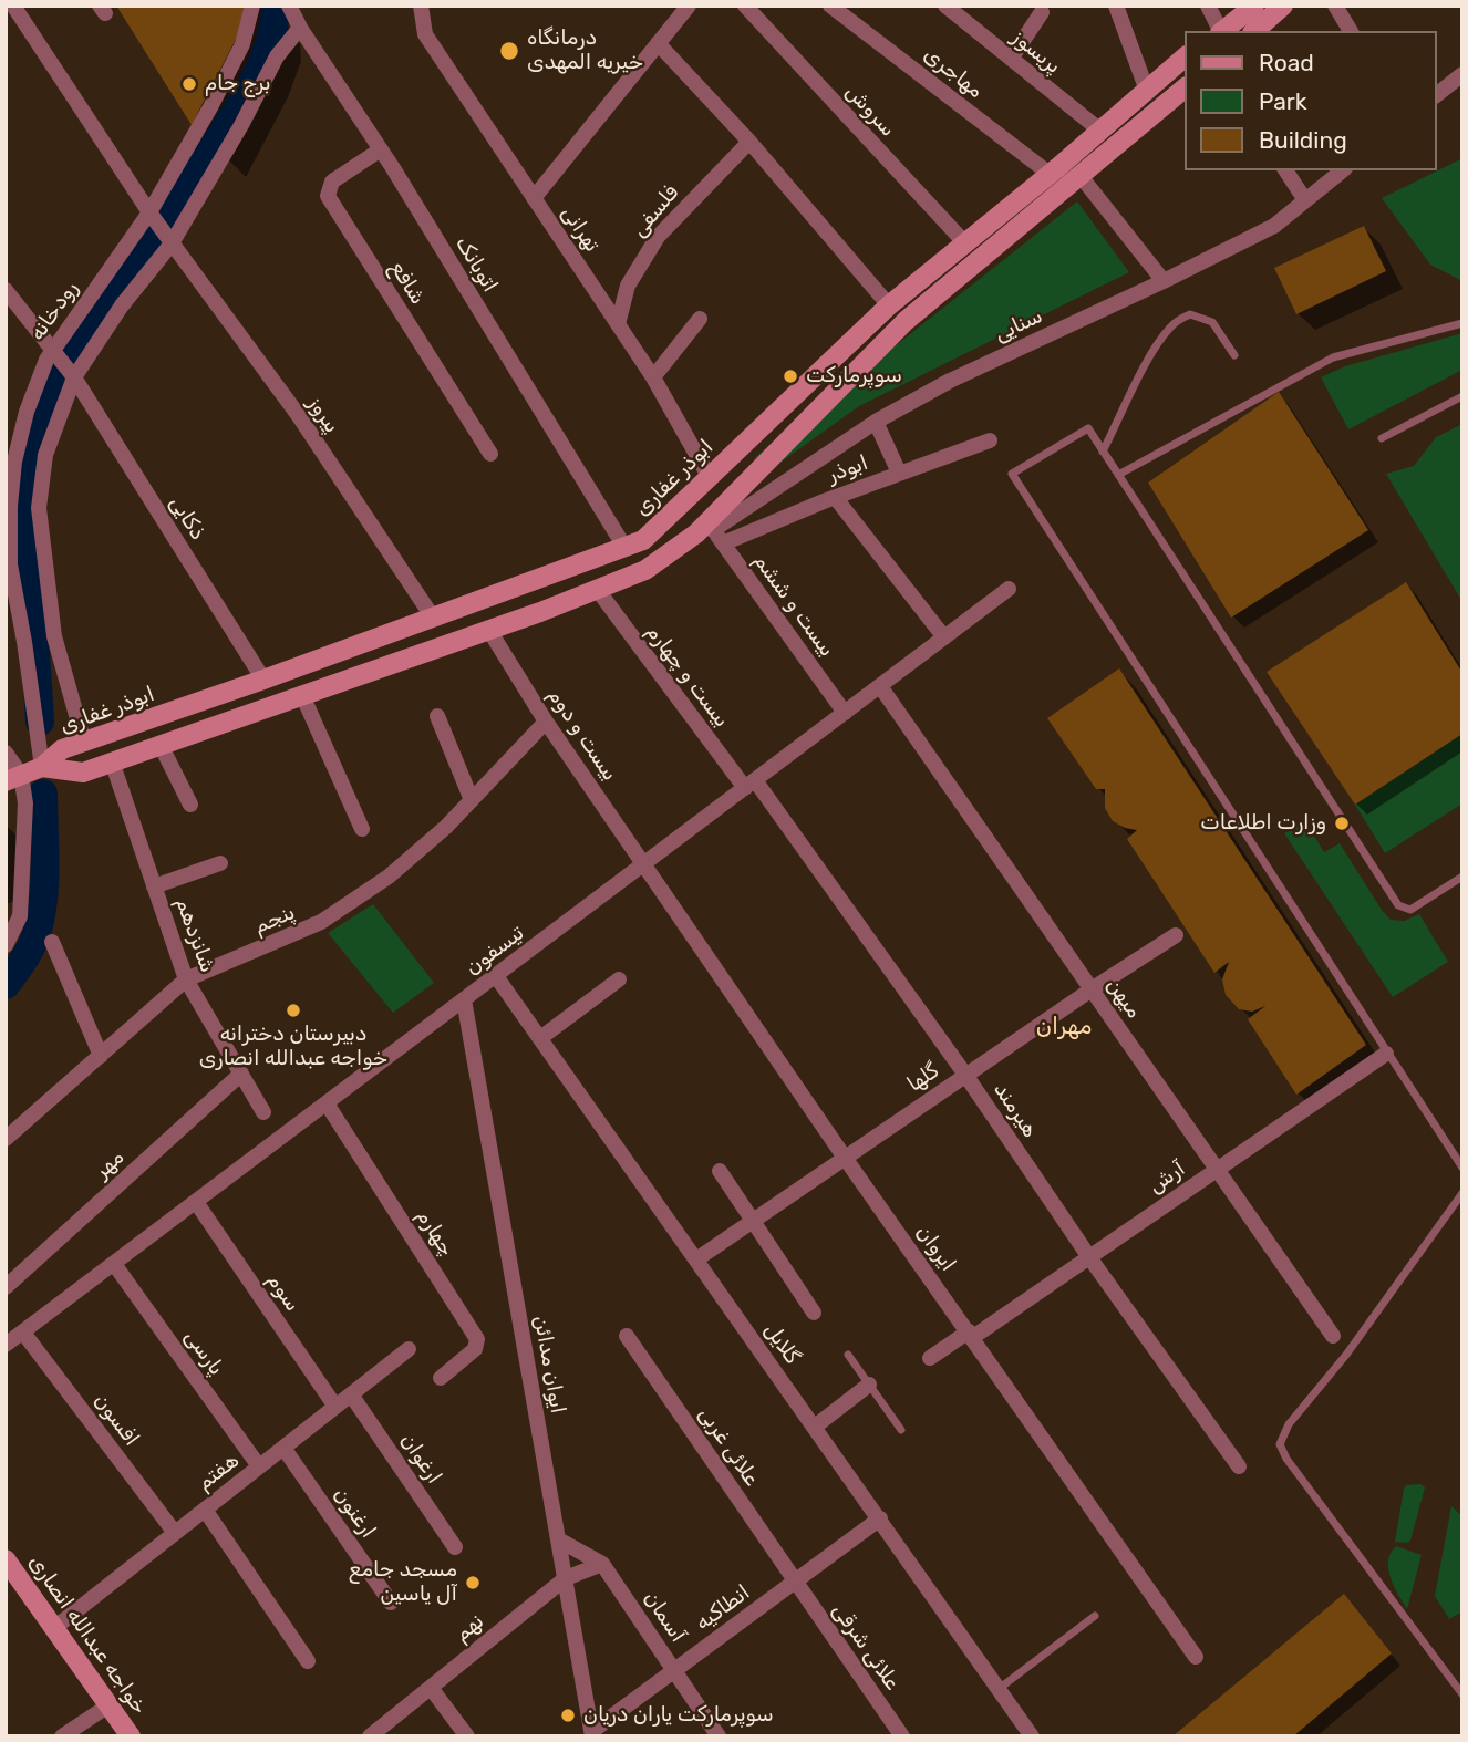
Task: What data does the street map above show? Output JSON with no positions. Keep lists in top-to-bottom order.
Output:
{
  "streets": {
    "main road": ["ابوذر غفاری", "خواجه عبدالله انصاری"],
    "street": [
      "پریسوز",
      "مهاجری",
      "سروش",
      "فلسفی",
      "تهرانی",
      "اتوبانک",
      "شافع",
      "رودخانه",
      "سنایی",
      "پیروز",
      "ابوذر",
      "ذکایی",
      "بیست و ششم",
      "بیست و چهارم",
      "بیست و دوم",
      "پنجم",
      "شانزدهم",
      "تیسفون",
      "میهن",
      "گلها",
      "هیرمند",
      "مهر",
      "آرش",
      "چهارم",
      "ایروان",
      "سوم",
      "گلایل",
      "پارسی",
      "ایوان مدائن",
      "افسون",
      "علائی غربی",
      "ارغوان",
      "هفتم",
      "ارغنون",
      "انطاکیه",
      "آسمان",
      "نهم",
      "علائی شرقی"
    ]
  },
  "crossings": [
    ["پریسوز", "ابوذر غفاری"],
    ["مهاجری", "ابوذر غفاری"],
    ["سروش", "ابوذر غفاری"],
    ["فلسفی", "تهرانی"],
    ["تهرانی", "ابوذر غفاری"],
    ["اتوبانک", "شافع"],
    ["اتوبانک", "ابوذر غفاری"],
    ["رودخانه", "پیروز"],
    ["رودخانه", "ابوذر غفاری"],
    ["رودخانه", "ذکایی"],
    ["سنایی", "ابوذر"],
    ["سنایی", "ابوذر غفاری"],
    ["سنایی", "بیست و ششم"],
    ["پیروز", "ابوذر غفاری"],
    ["ابوذر", "ابوذر غفاری"],
    ["ابوذر", "بیست و ششم"],
    ["ابوذر غفاری", "ذکایی"],
    ["ابوذر غفاری", "بیست و ششم"],
    ["ابوذر غفاری", "بیست و چهارم"],
    ["ابوذر غفاری", "بیست و دوم"],
    ["ابوذر غفاری", "شانزدهم"],
    ["بیست و ششم", "تیسفون"],
    ["بیست و چهارم", "تیسفون"],
    ["بیست و چهارم", "هیرمند"],
    ["بیست و دوم", "پنجم"],
    ["بیست و دوم", "تیسفون"],
    ["بیست و دوم", "ایروان"],
    ["پنجم", "شانزدهم"],
    ["شانزدهم", "مهر"],
    ["تیسفون", "میهن"],
    ["تیسفون", "هیرمند"],
    ["تیسفون", "چهارم"],
    ["تیسفون", "ایروان"],
    ["تیسفون", "سوم"],
    ["تیسفون", "گلایل"],
    ["تیسفون", "پارسی"],
    ["تیسفون", "ایوان مدائن"],
    ["تیسفون", "افسون"],
    ["میهن", "گلها"],
    ["میهن", "آرش"],
    ["گلها", "هیرمند"],
    ["گلها", "ایروان"],
    ["گلها", "گلایل"],
    ["هیرمند", "آرش"],
    ["آرش", "ایروان"],
    ["سوم", "هفتم"],
    ["گلایل", "انطاکیه"],
    ["پارسی", "هفتم"],
    ["ایوان مدائن", "انطاکیه"],
    ["ایوان مدائن", "آسمان"],
    ["ایوان مدائن", "نهم"],
    ["افسون", "هفتم"],
    ["علائی غربی", "انطاکیه"],
    ["علائی غربی", "علائی شرقی"],
    ["ارغوان", "هفتم"],
    ["هفتم", "ارغنون"],
    ["هفتم", "خواجه عبدالله انصاری"],
    ["انطاکیه", "آسمان"],
    ["انطاکیه", "علائی شرقی"],
    ["آسمان", "نهم"]
  ],
  "districts": ["مهران"],
  "places": [
    "درمانگاه خیریه المهدی",
    "برج جام",
    "سوپرمارکت",
    "وزارت اطلاعات",
    "دبیرستان دخترانه خواجه عبدالله انصاری",
    "مسجد جامع آل یاسین",
    "سوپرمارکت یاران دریان"
  ],
  "legend": ["Road", "Park", "Building"]
}
